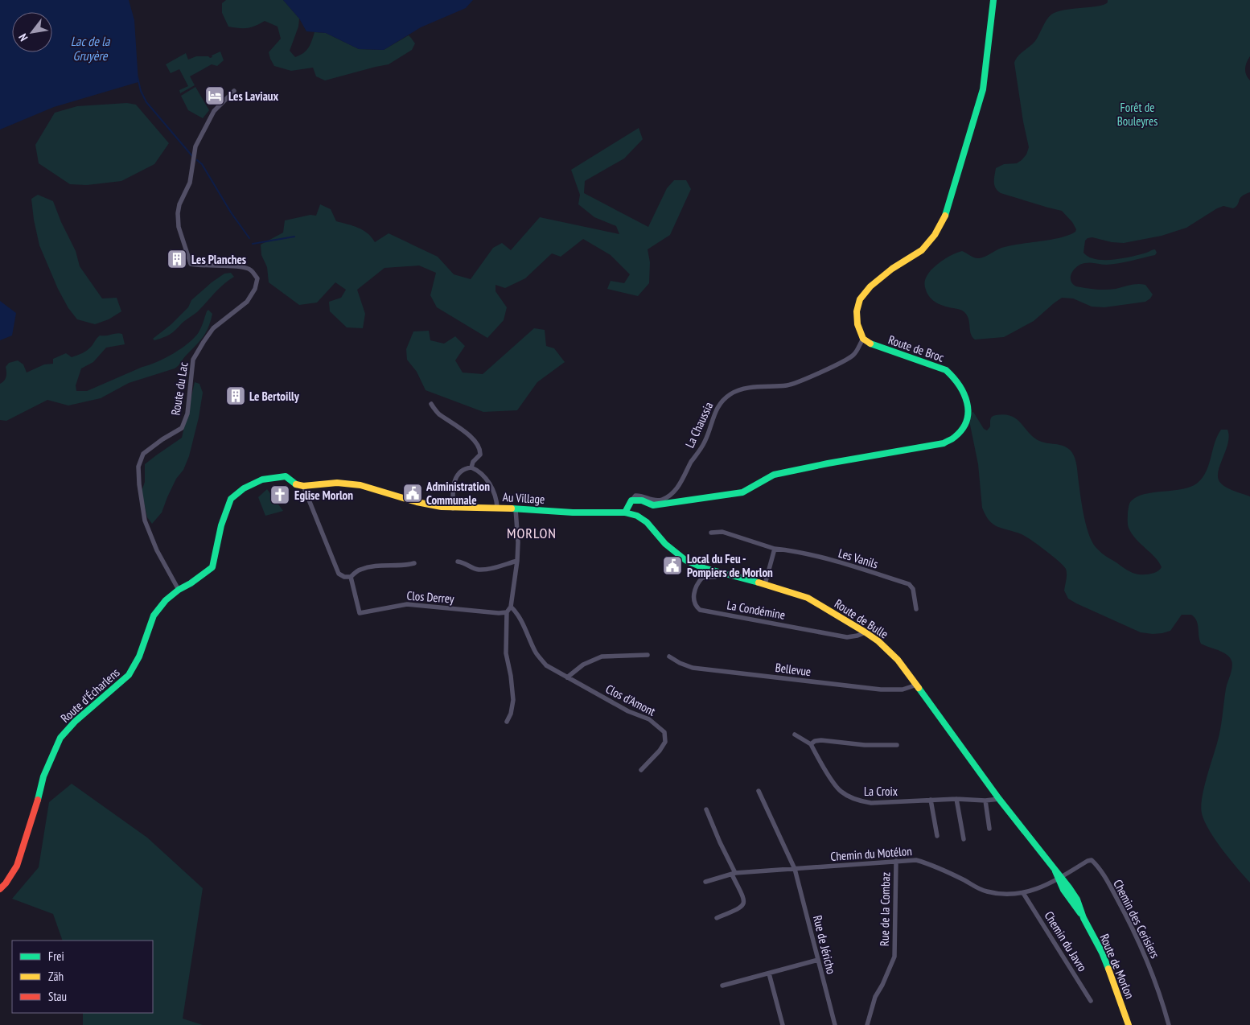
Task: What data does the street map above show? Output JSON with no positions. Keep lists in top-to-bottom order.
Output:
{
  "streets": {
    "street": [
      "Route de Broc",
      "Route du Lac",
      "La Chaussia",
      "Au Village",
      "Les Vanils",
      "Clos Derrey",
      "La Condémine",
      "Route de Bulle",
      "Bellevue",
      "Route d'Écharlens",
      "Clos d'Amont",
      "La Croix",
      "Chemin du Motélon",
      "Rue de la Combaz",
      "Chemin des Cerisiers",
      "Chemin du Javro",
      "Rue de Jéricho",
      "Route de Morlon"
    ]
  },
  "crossings": [
    ["Route de Broc", "La Chaussia"],
    ["Route du Lac", "Route d'Écharlens"],
    ["Au Village", "Route de Bulle"],
    ["Au Village", "Route d'Écharlens"],
    ["La Condémine", "Route de Bulle"],
    ["Route de Bulle", "Bellevue"],
    ["Route de Bulle", "La Croix"],
    ["Route de Bulle", "Route de Morlon"],
    ["Chemin du Motélon", "Rue de la Combaz"],
    ["Chemin du Motélon", "Chemin des Cerisiers"],
    ["Chemin du Motélon", "Chemin du Javro"],
    ["Chemin du Motélon", "Rue de Jéricho"],
    ["Chemin du Motélon", "Route de Morlon"],
    ["Chemin des Cerisiers", "Route de Morlon"]
  ],
  "districts": ["MORLON"],
  "water": ["Lac de la Gruyère"],
  "parks": ["Forêt de Bouleyres"],
  "places": {
    "hotel": ["Les Laviaux"],
    "building": ["Les Planches", "Le Bertoilly"],
    "public building": ["Administration Communale", "Local du Feu - Pompiers de Morlon"],
    "church": ["Eglise Morlon"]
  },
  "legend": ["Frei", "Zäh", "Stau"],
  "north": "bottom left"
}
